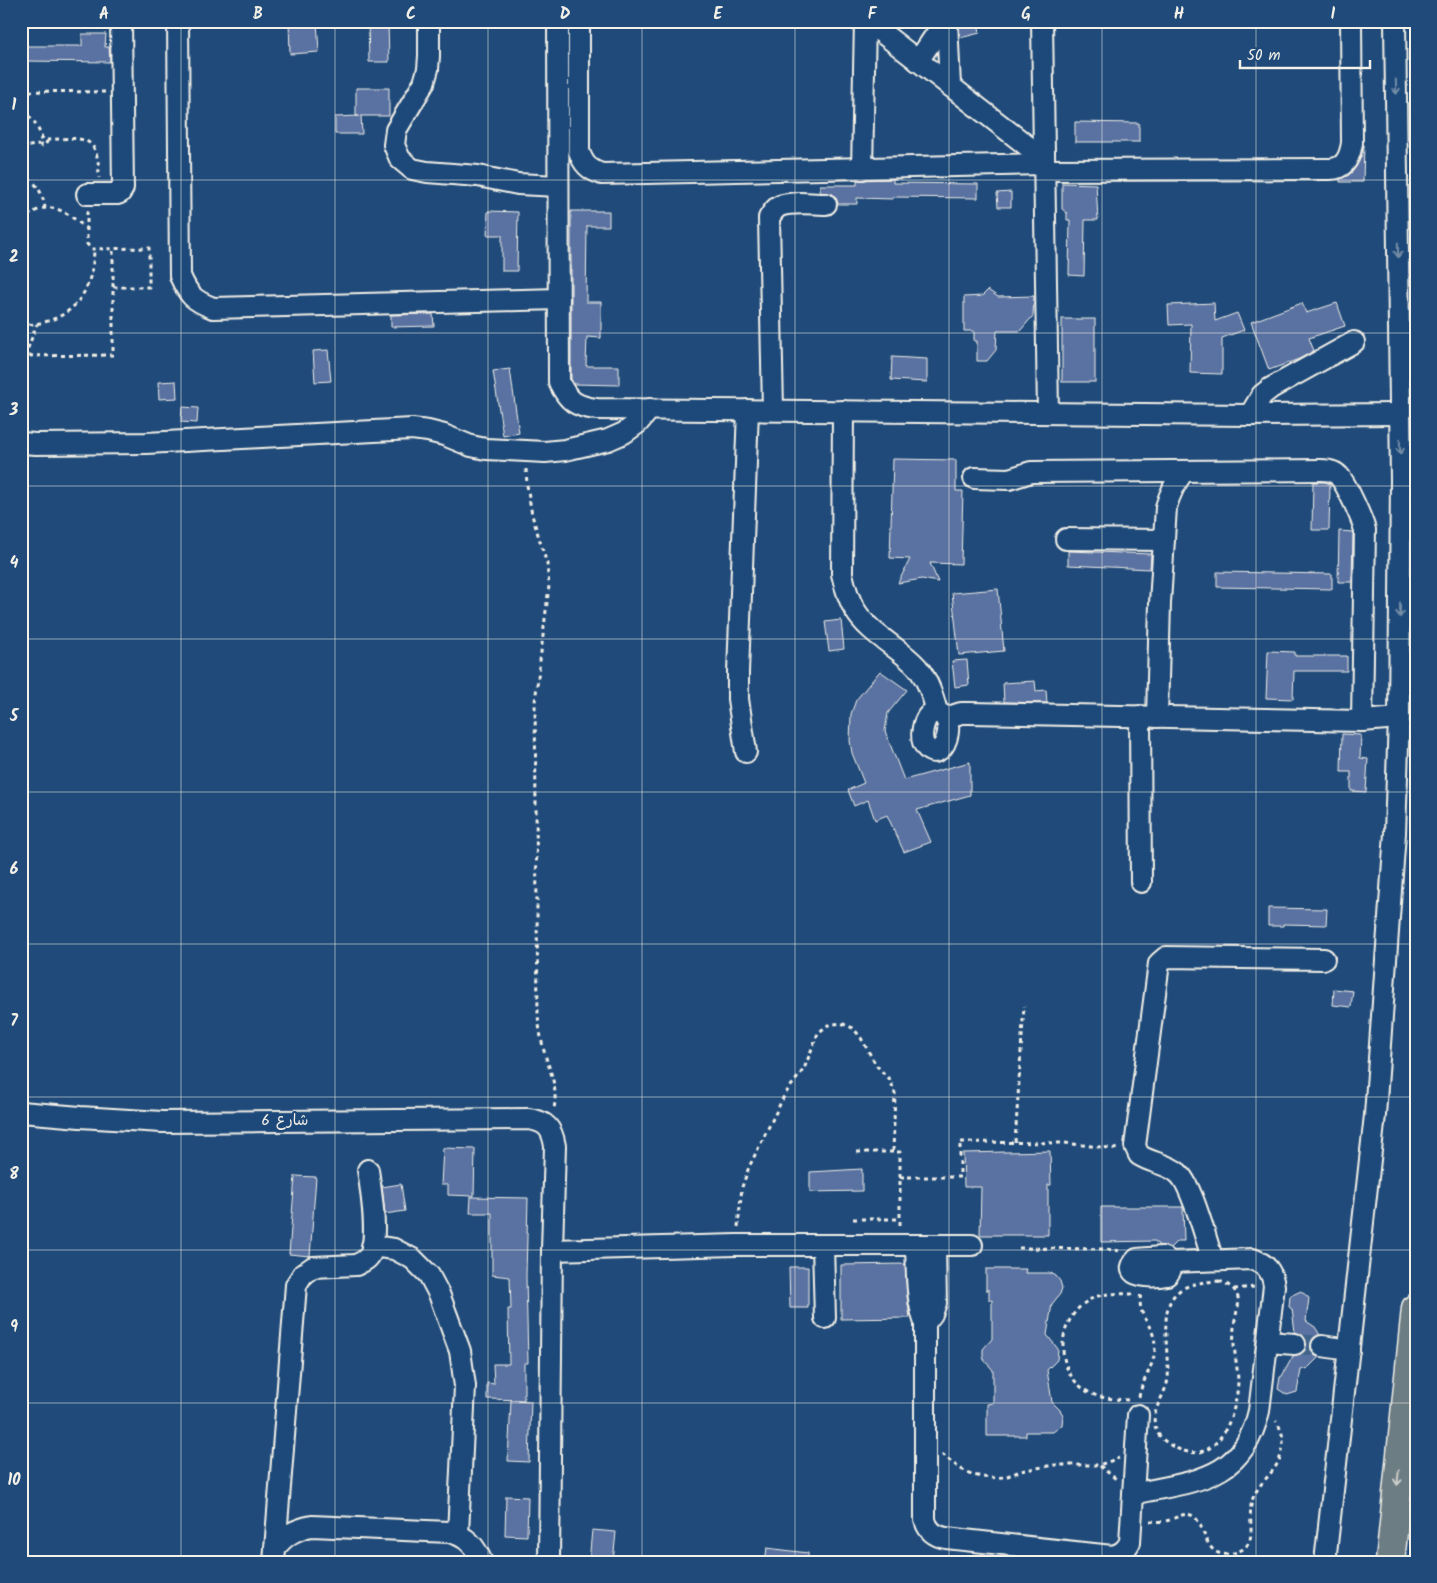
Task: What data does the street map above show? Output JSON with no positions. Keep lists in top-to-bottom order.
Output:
{
  "streets": {
    "street": ["شارع 6"]
  },
  "scale_bar": "50 m",
  "grid": {
    "columns": [
      "A",
      "B",
      "C",
      "D",
      "E",
      "F",
      "G",
      "H",
      "I"
    ],
    "rows": [
      "1",
      "2",
      "3",
      "4",
      "5",
      "6",
      "7",
      "8",
      "9",
      "10"
    ]
  }
}
